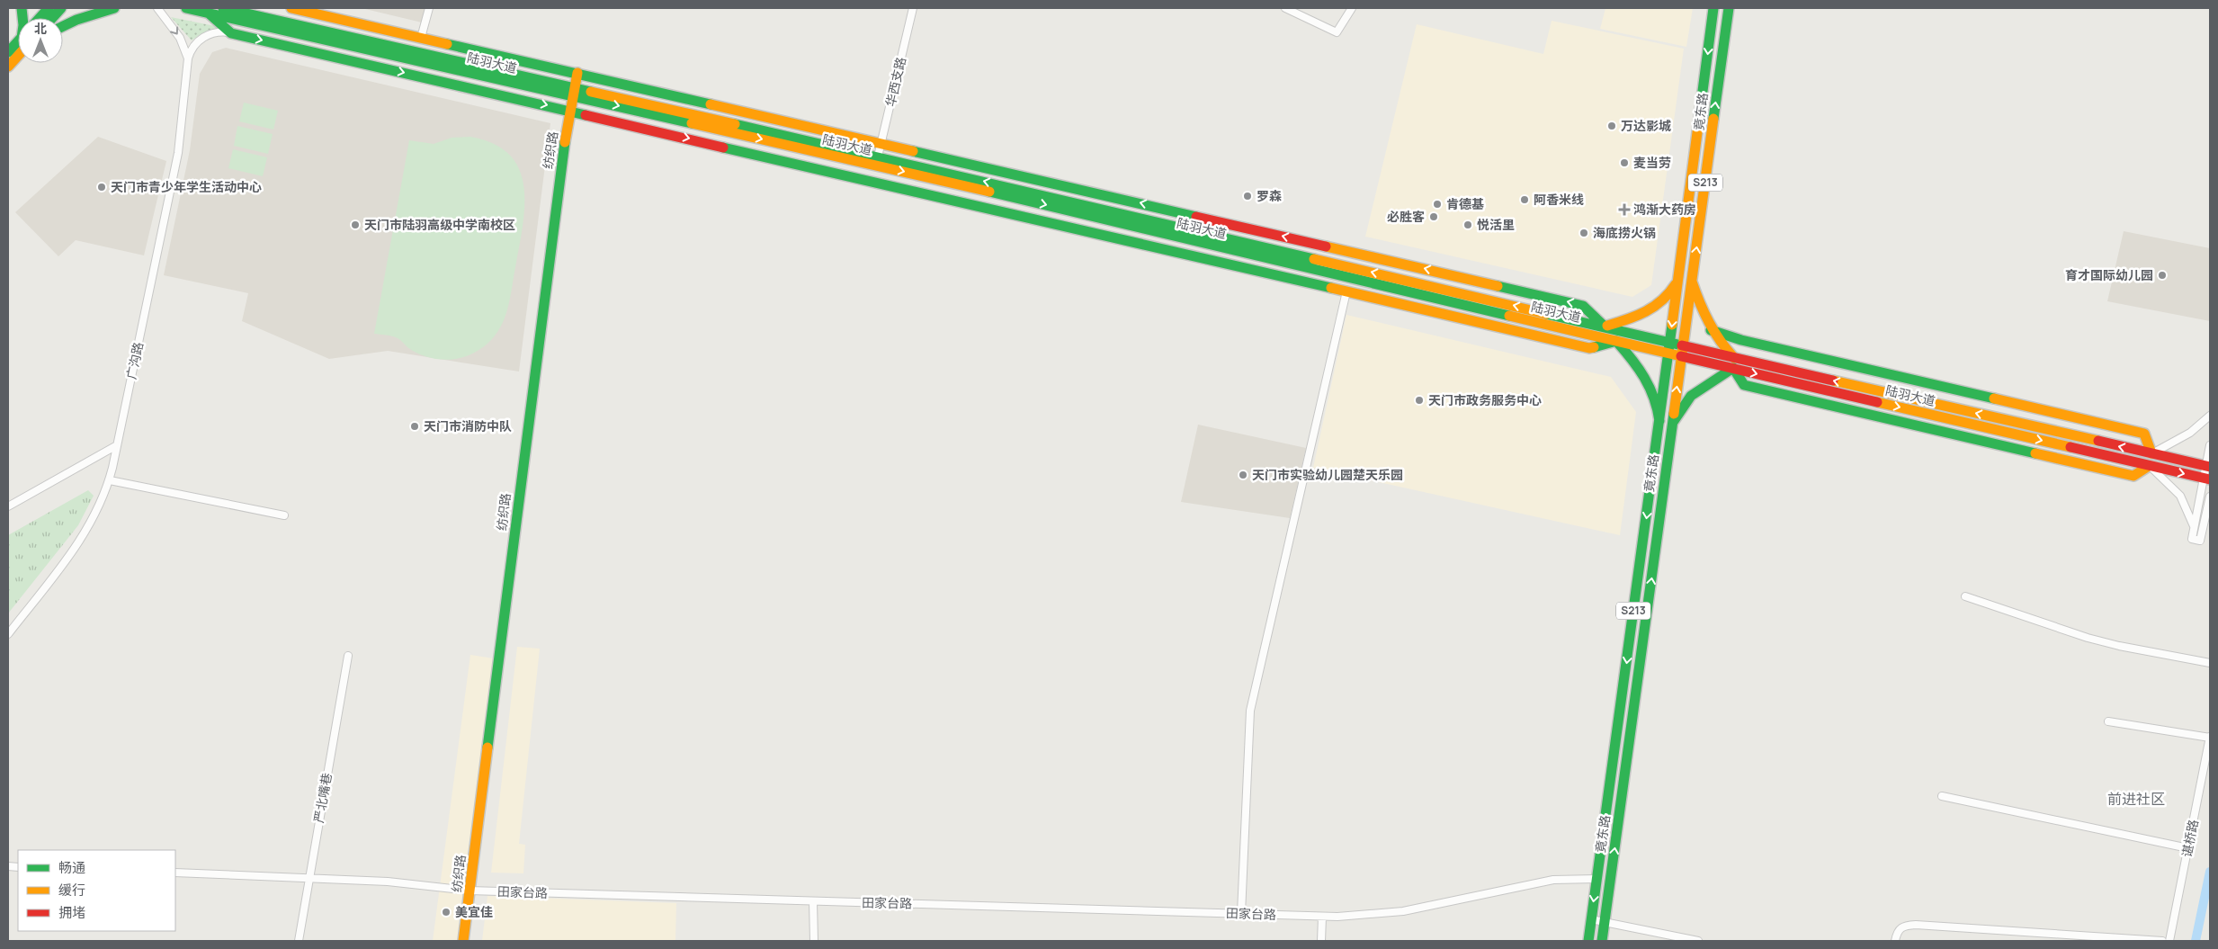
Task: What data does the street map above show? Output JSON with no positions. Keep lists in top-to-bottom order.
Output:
{
  "streets": {
    "main road": [
      "陆羽大道",
      "竟东路",
      "纺织路",
      "S213"
    ],
    "street": [
      "华西支路",
      "广沟路",
      "严北嘴巷",
      "谌桥路",
      "田家台路"
    ]
  },
  "crossings": [
    ["陆羽大道", "华西支路"],
    ["陆羽大道", "竟东路"],
    ["陆羽大道", "纺织路"],
    ["竟东路", "田家台路"],
    ["纺织路", "田家台路"],
    ["严北嘴巷", "田家台路"]
  ],
  "districts": ["前进社区"],
  "places": {
    "other": [
      "万达影城",
      "麦当劳",
      "天门市青少年学生活动中心",
      "罗森",
      "阿香米线",
      "肯德基",
      "必胜客",
      "天门市陆羽高级中学南校区",
      "悦活里",
      "海底捞火锅",
      "育才国际幼儿园",
      "天门市政务服务中心",
      "天门市消防中队",
      "天门市实验幼儿园楚天乐园",
      "美宜佳"
    ],
    "health": ["鸿渐大药房"]
  },
  "legend": ["畅通", "缓行", "拥堵"],
  "north": "top"
}
